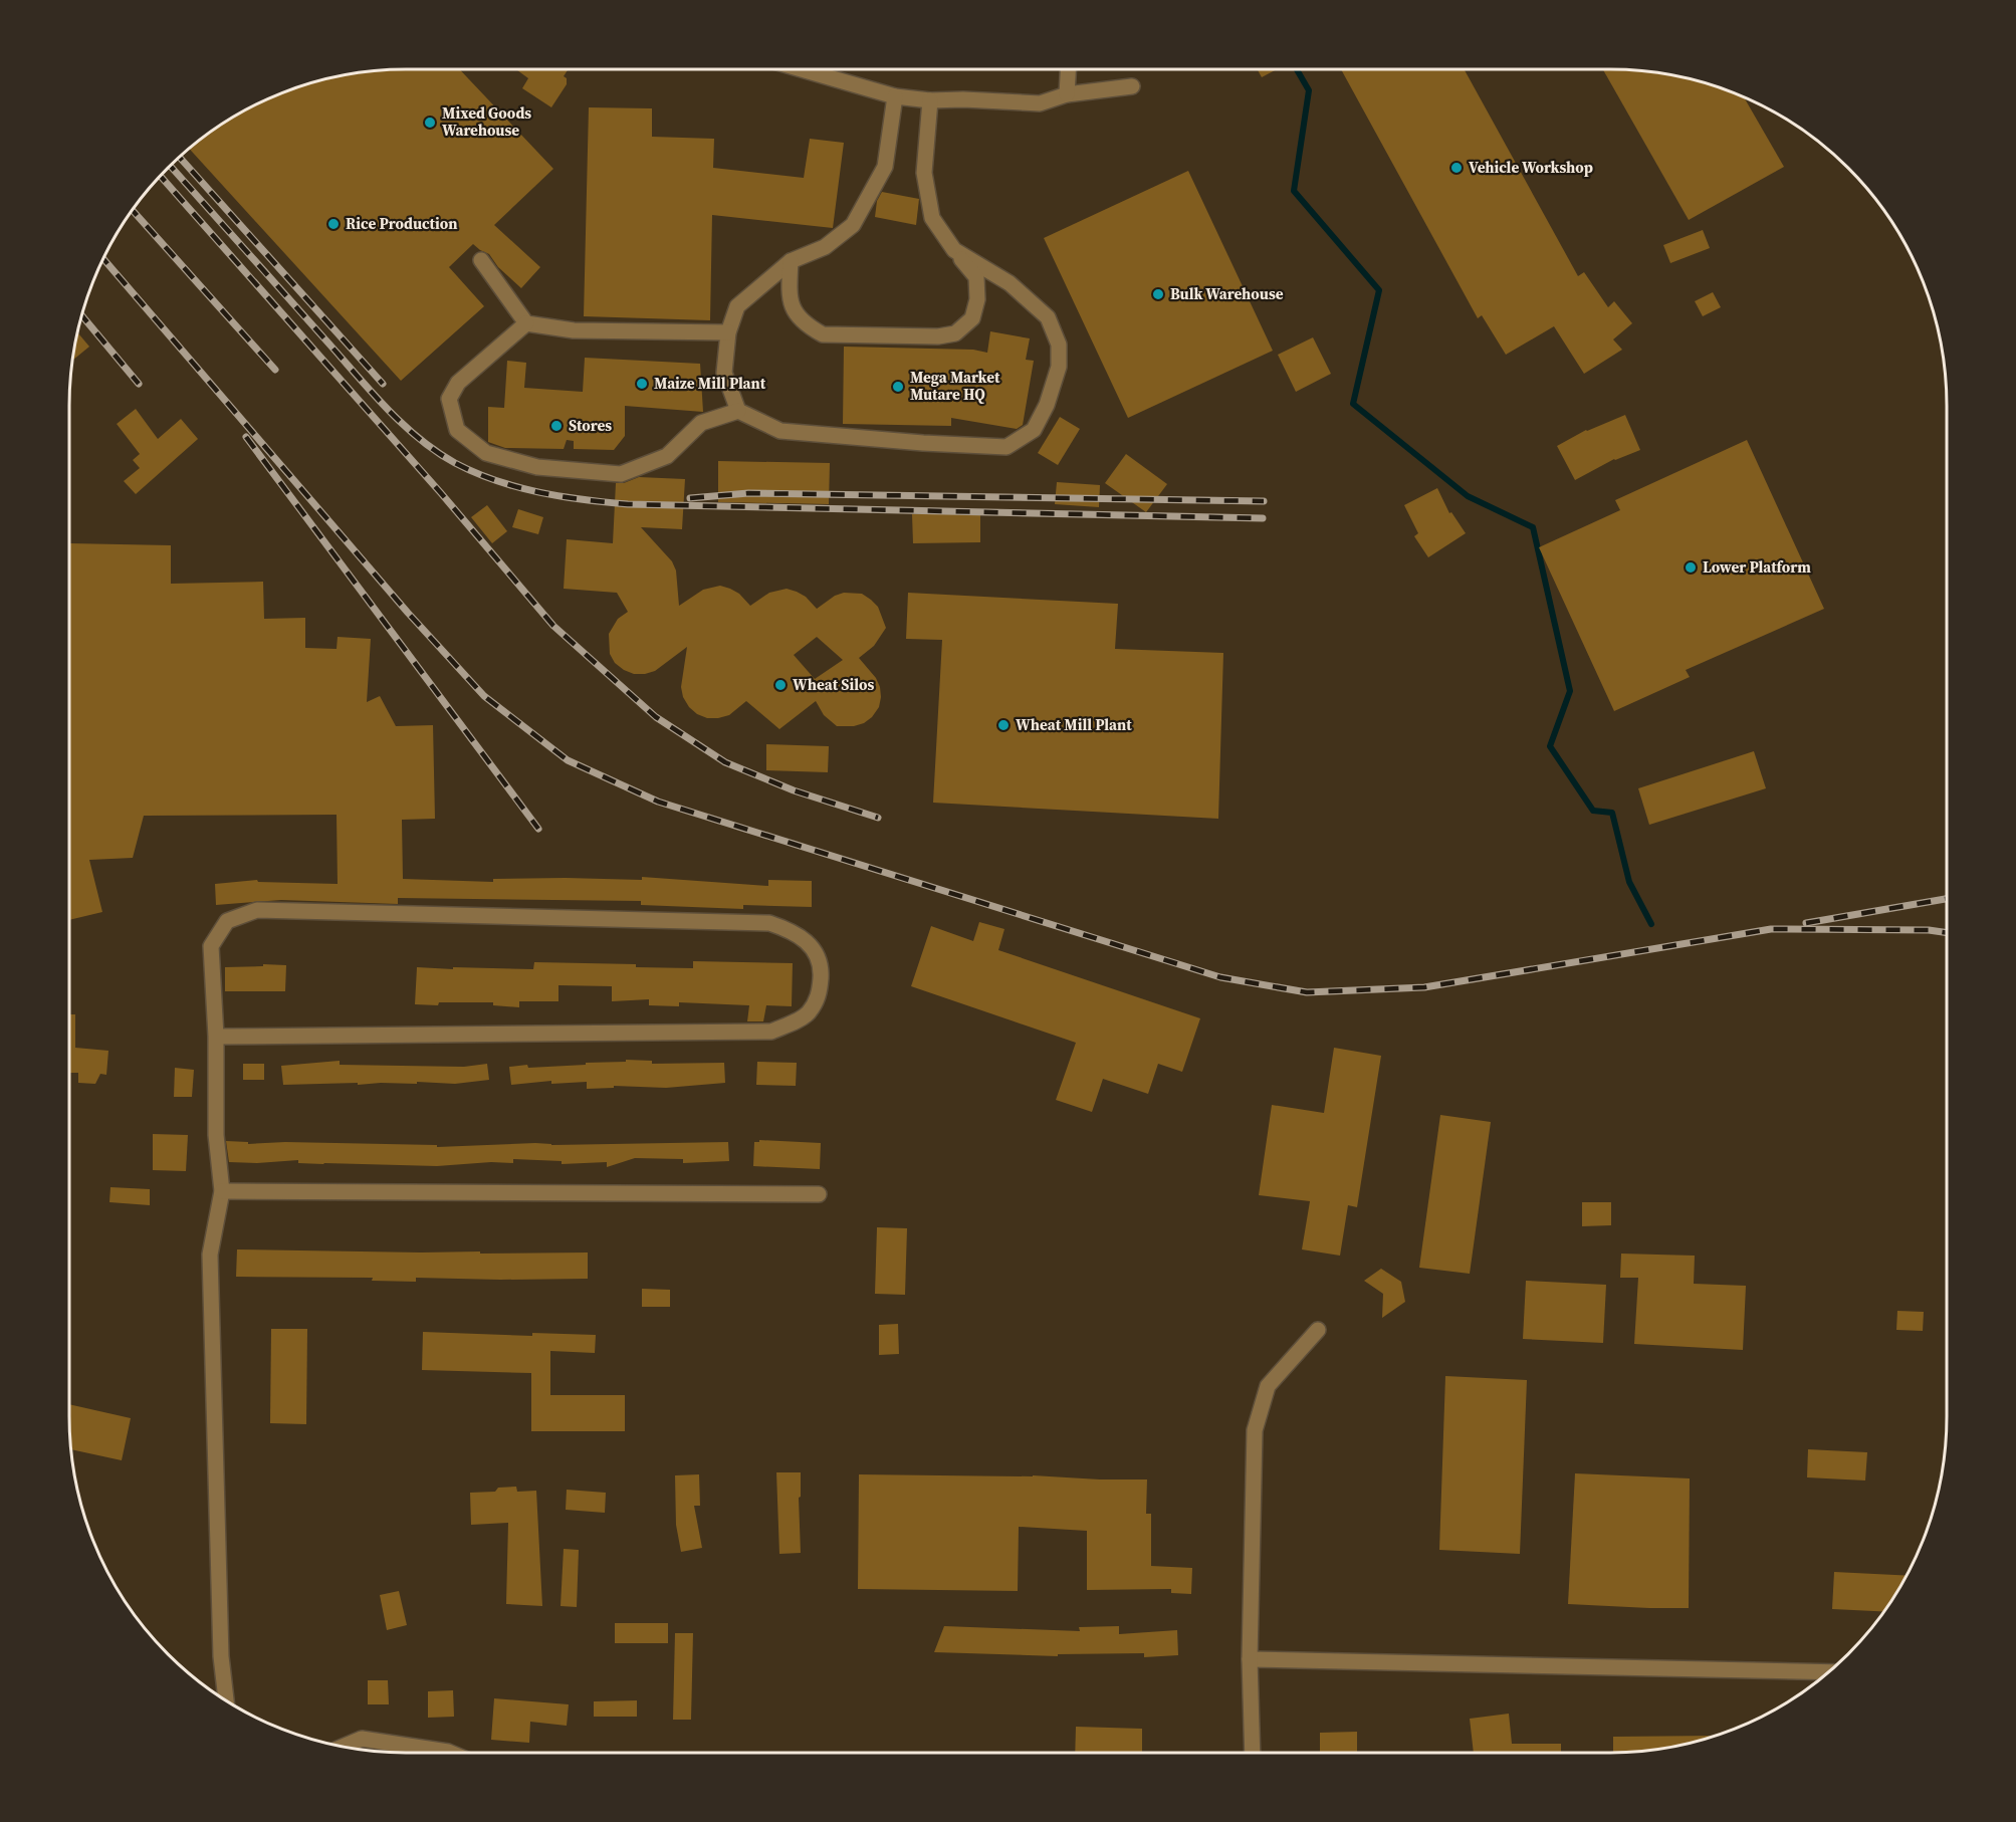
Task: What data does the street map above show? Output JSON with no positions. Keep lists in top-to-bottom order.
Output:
{
  "places": [
    "Mixed Goods Warehouse",
    "Vehicle Workshop",
    "Rice Production",
    "Bulk Warehouse",
    "Maize Mill Plant",
    "Mega Market Mutare HQ",
    "Stores",
    "Lower Platform",
    "Wheat Silos",
    "Wheat Mill Plant"
  ]
}
